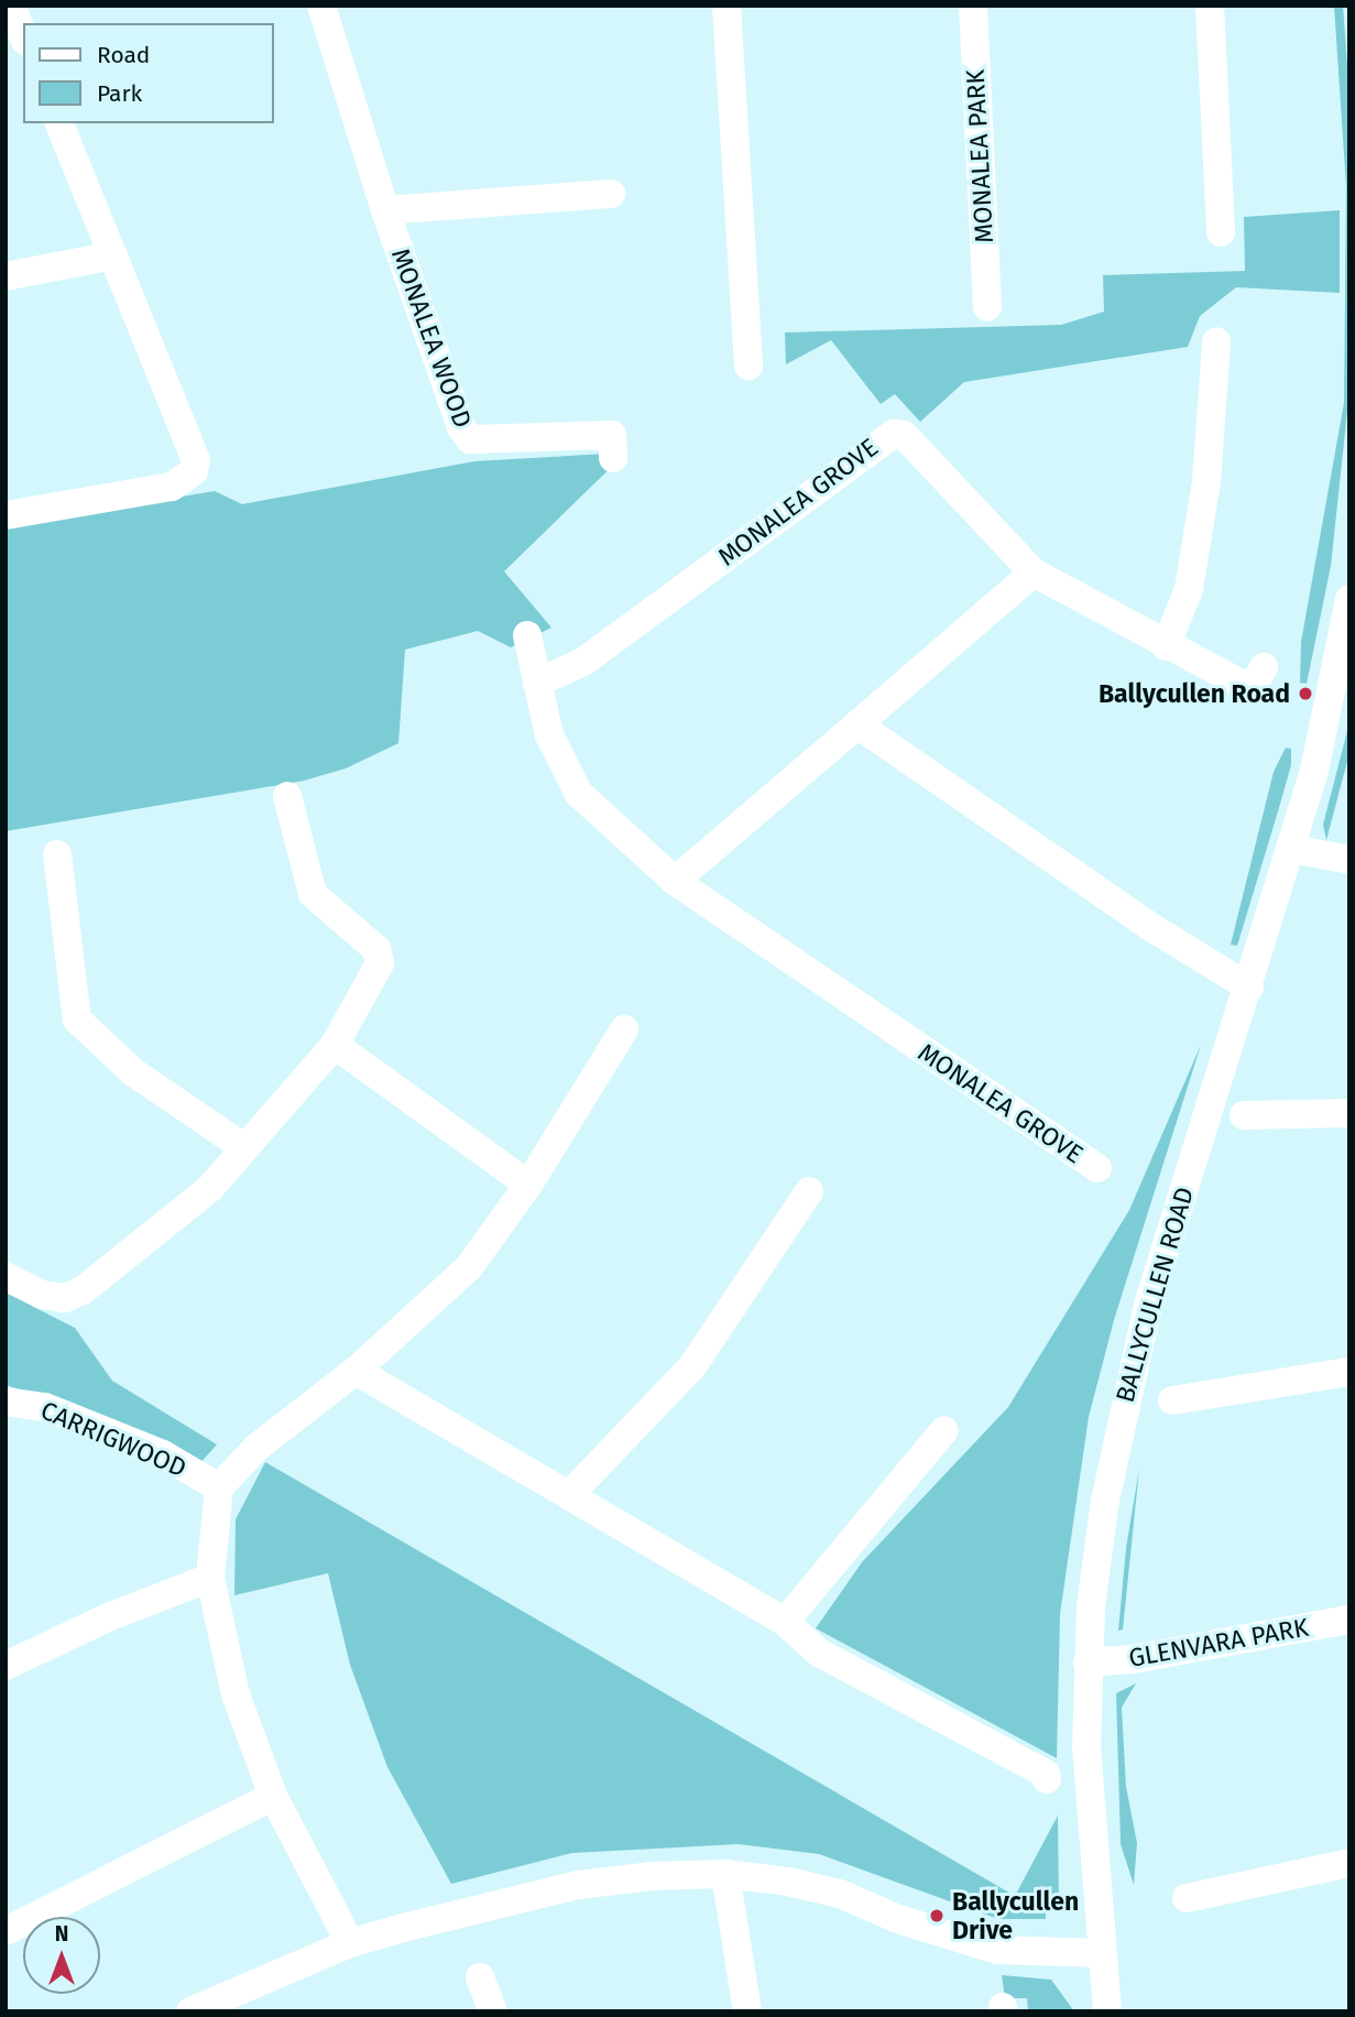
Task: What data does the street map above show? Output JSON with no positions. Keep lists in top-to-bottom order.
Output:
{
  "streets": {
    "street": [
      "MONALEA PARK",
      "MONALEA WOOD",
      "MONALEA GROVE",
      "BALLYCULLEN ROAD",
      "CARRIGWOOD",
      "GLENVARA PARK"
    ]
  },
  "crossings": [
    ["BALLYCULLEN ROAD", "GLENVARA PARK"]
  ],
  "places": ["Ballycullen Road", "Ballycullen Drive"],
  "legend": ["Road", "Park"],
  "north": "top"
}
